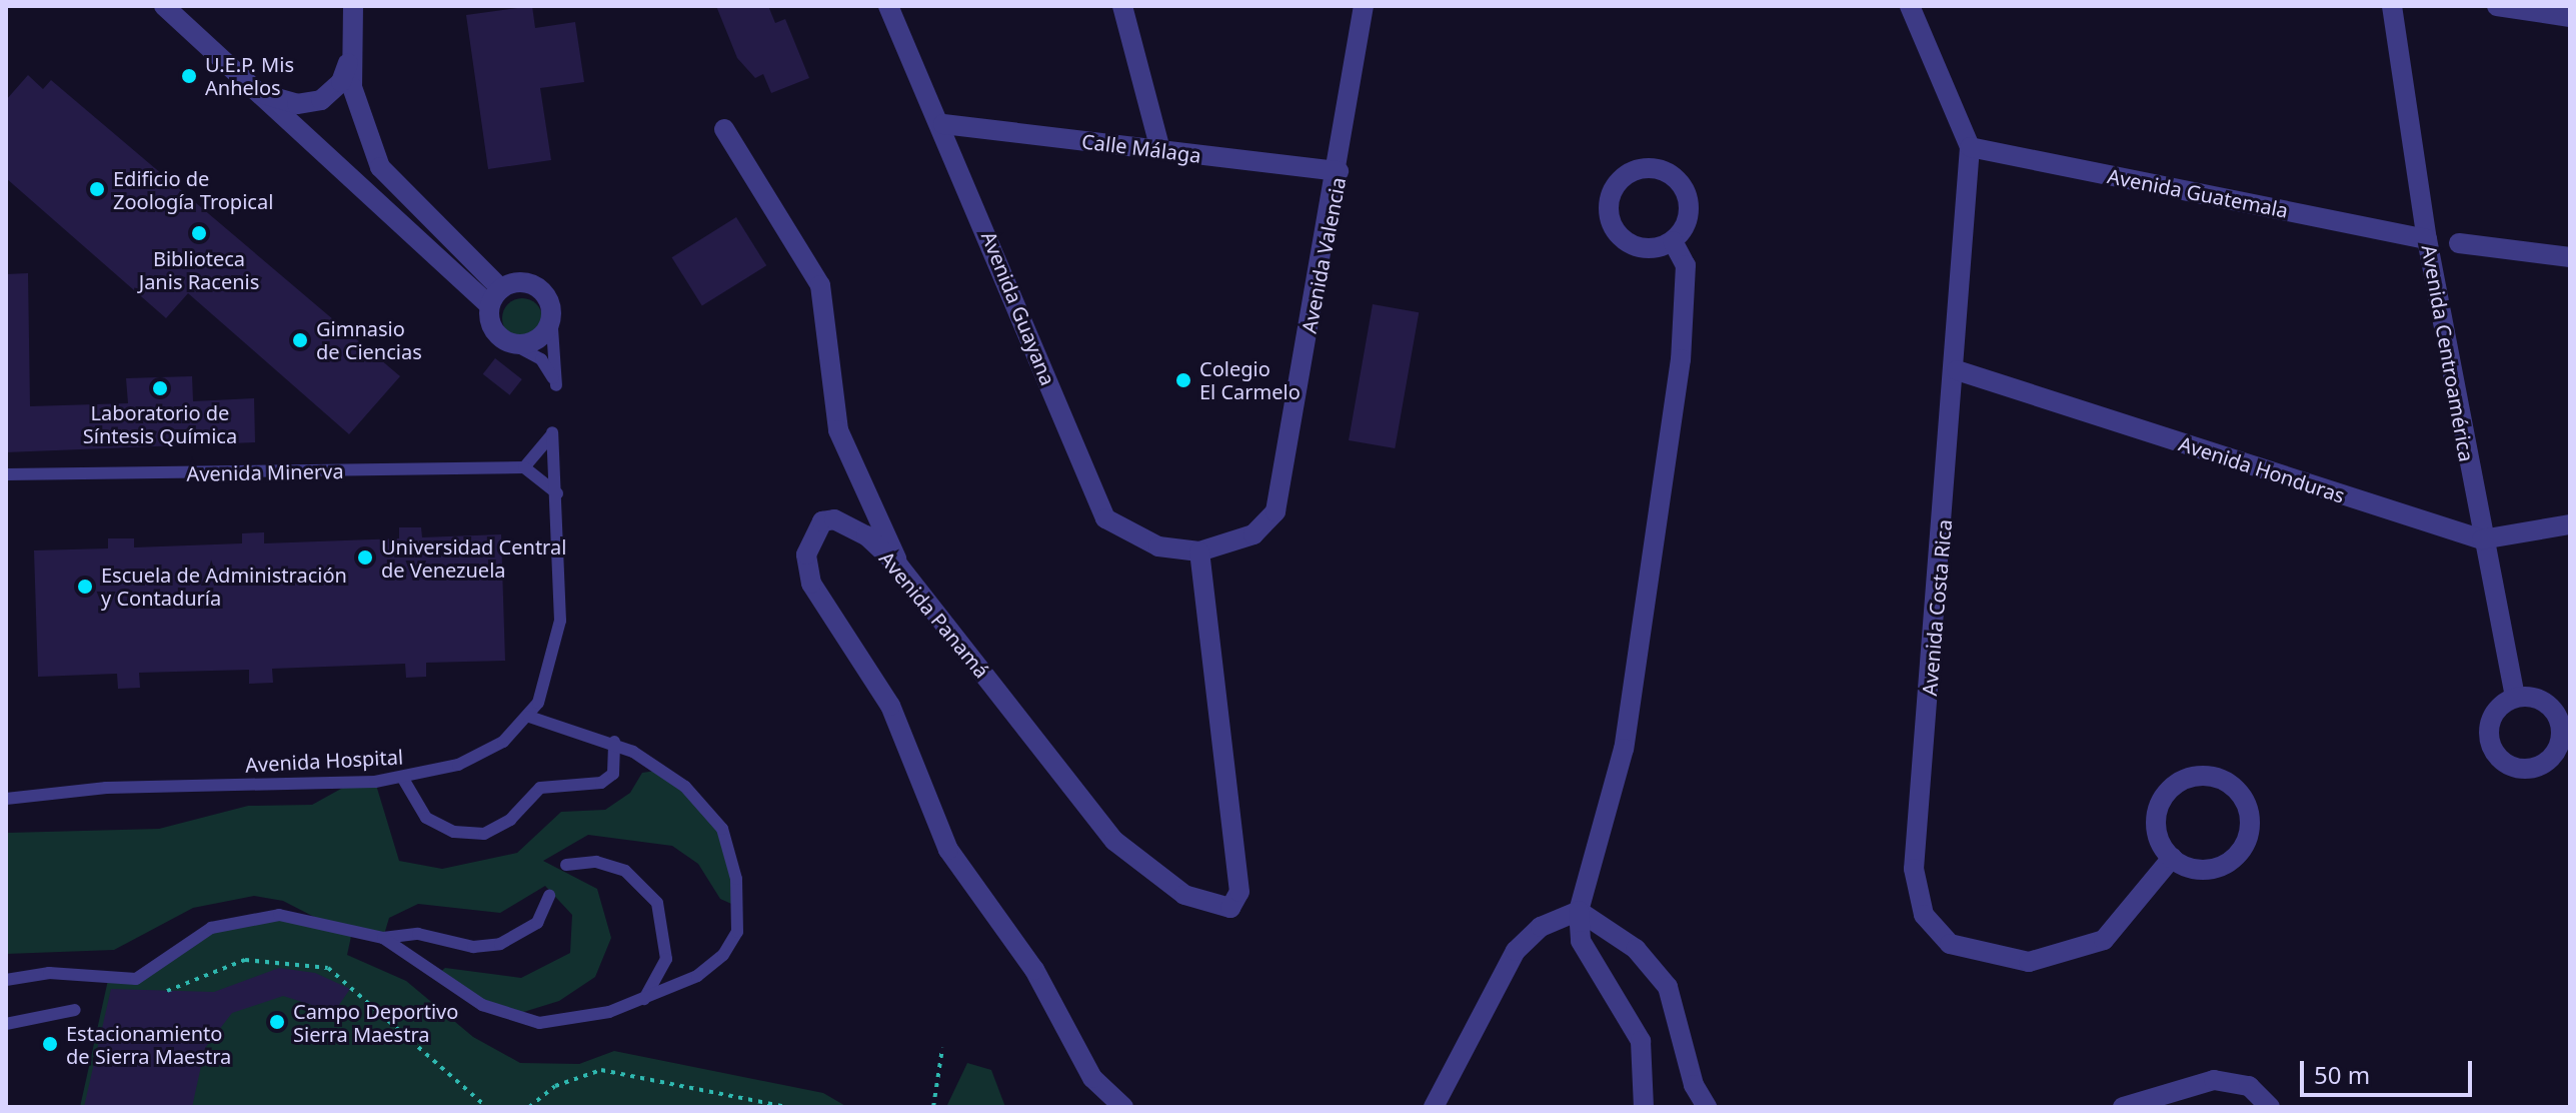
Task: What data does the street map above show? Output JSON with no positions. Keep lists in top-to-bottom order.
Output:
{
  "streets": {
    "street": [
      "Calle Málaga",
      "Avenida Guatemala",
      "Avenida Valencia",
      "Avenida Guayana",
      "Avenida Centroamérica",
      "Avenida Honduras",
      "Avenida Costa Rica",
      "Avenida Panamá"
    ],
    "lane": ["Avenida Minerva", "Avenida Hospital"]
  },
  "crossings": [
    ["Calle Málaga", "Avenida Valencia"],
    ["Calle Málaga", "Avenida Guayana"],
    ["Avenida Guatemala", "Avenida Centroamérica"],
    ["Avenida Guatemala", "Avenida Costa Rica"],
    ["Avenida Valencia", "Avenida Guayana"],
    ["Avenida Valencia", "Avenida Panamá"],
    ["Avenida Guayana", "Avenida Panamá"],
    ["Avenida Centroamérica", "Avenida Honduras"],
    ["Avenida Honduras", "Avenida Costa Rica"]
  ],
  "places": [
    "U.E.P. Mis Anhelos",
    "Edificio de Zoología Tropical",
    "Biblioteca Janis Racenis",
    "Gimnasio de Ciencias",
    "Colegio El Carmelo",
    "Laboratorio de Síntesis Química",
    "Universidad Central de Venezuela",
    "Escuela de Administración y Contaduría",
    "Campo Deportivo Sierra Maestra",
    "Estacionamiento de Sierra Maestra"
  ],
  "scale_bar": "50 m"
}
